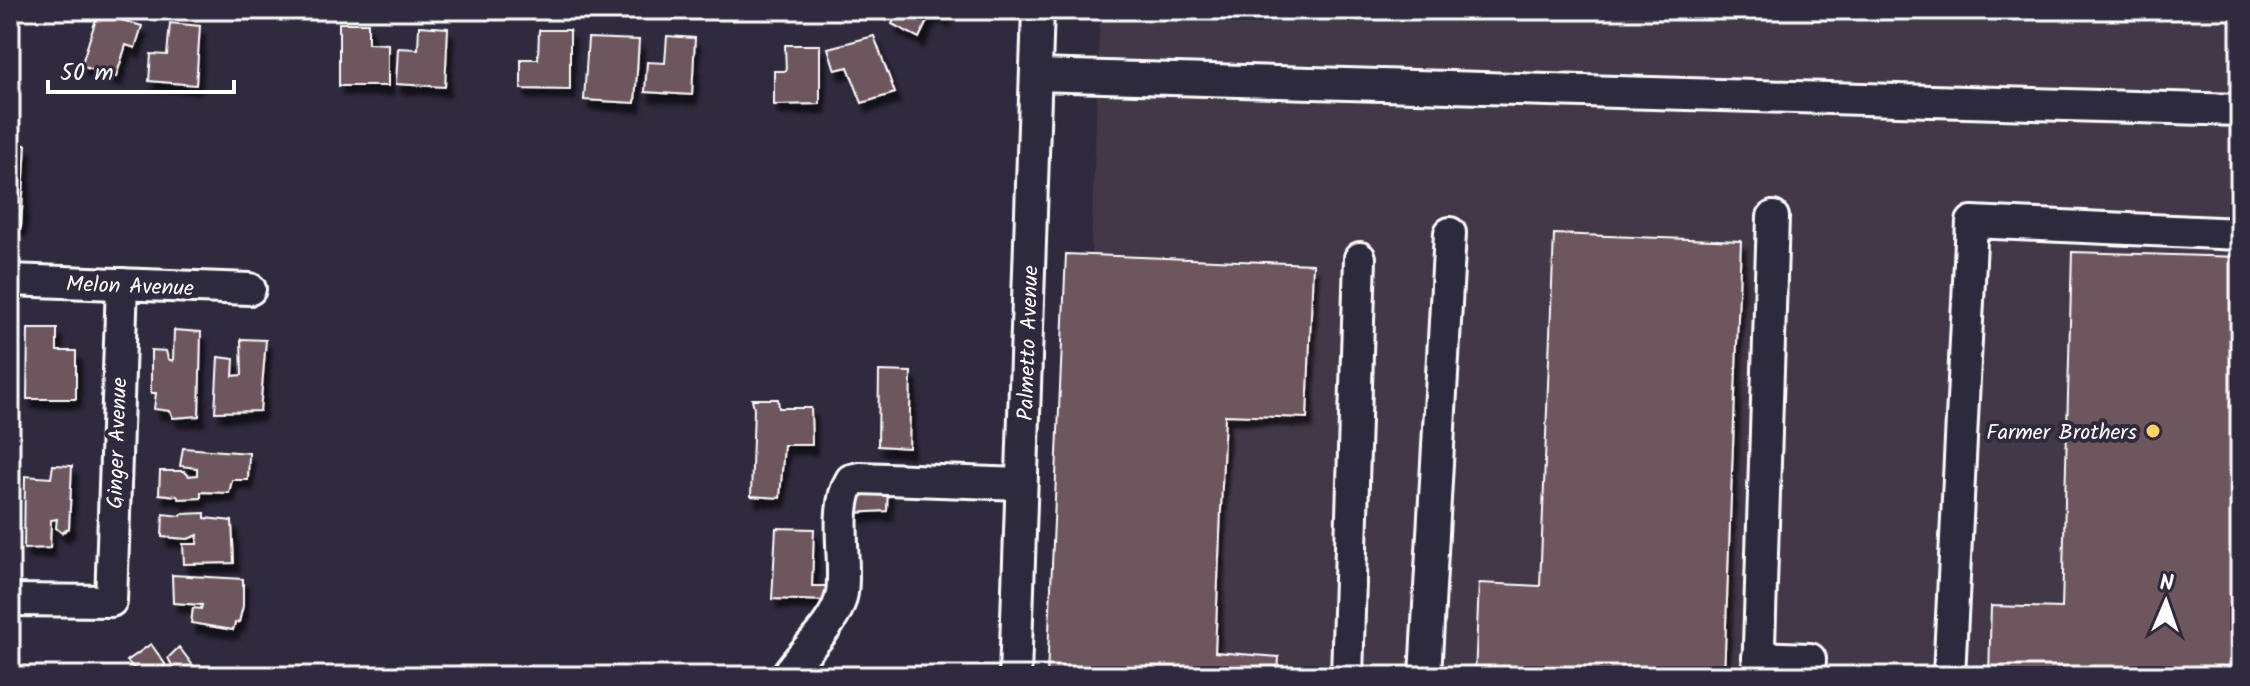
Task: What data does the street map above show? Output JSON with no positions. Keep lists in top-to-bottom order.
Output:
{
  "streets": {
    "street": ["Melon Avenue", "Palmetto Avenue", "Ginger Avenue"]
  },
  "crossings": [
    ["Melon Avenue", "Ginger Avenue"]
  ],
  "places": ["Farmer Brothers"],
  "scale_bar": "50 m",
  "north": "top"
}
